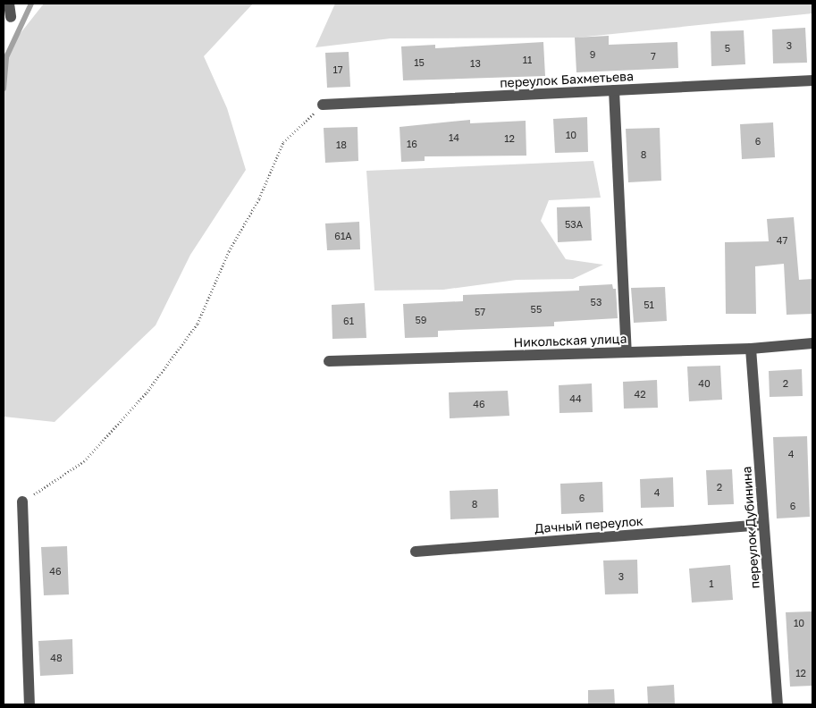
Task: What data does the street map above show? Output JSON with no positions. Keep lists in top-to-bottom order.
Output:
{
  "streets": {
    "street": [
      "переулок Бахметьева",
      "Никольская улица",
      "Дачный переулок",
      "переулок Дубинина"
    ]
  },
  "crossings": [
    ["Никольская улица", "переулок Дубинина"],
    ["Дачный переулок", "переулок Дубинина"]
  ],
  "house_numbers": [
    "3",
    "5",
    "9",
    "7",
    "11",
    "15",
    "13",
    "17",
    "10",
    "14",
    "12",
    "6",
    "16",
    "18",
    "8",
    "53А",
    "61А",
    "47",
    "53",
    "51",
    "55",
    "57",
    "59",
    "61",
    "40",
    "2",
    "42",
    "44",
    "46",
    "4",
    "2",
    "4",
    "6",
    "8",
    "6",
    "46",
    "3",
    "1",
    "10",
    "48",
    "12"
  ]
}
